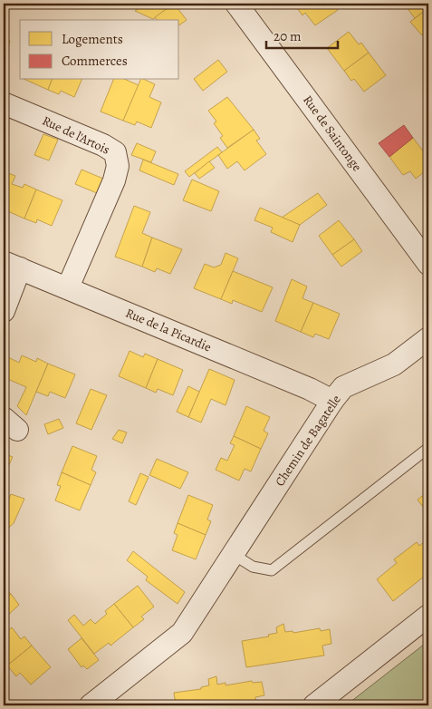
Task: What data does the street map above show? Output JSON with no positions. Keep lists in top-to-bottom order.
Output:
{
  "streets": {
    "street": [
      "Rue de Saintonge",
      "Rue de l'Artois",
      "Rue de la Picardie",
      "Chemin de Bagatelle"
    ]
  },
  "crossings": [
    ["Rue de l'Artois", "Rue de la Picardie"],
    ["Rue de la Picardie", "Chemin de Bagatelle"]
  ],
  "legend": ["Logements", "Commerces"],
  "scale_bar": "20 m"
}
